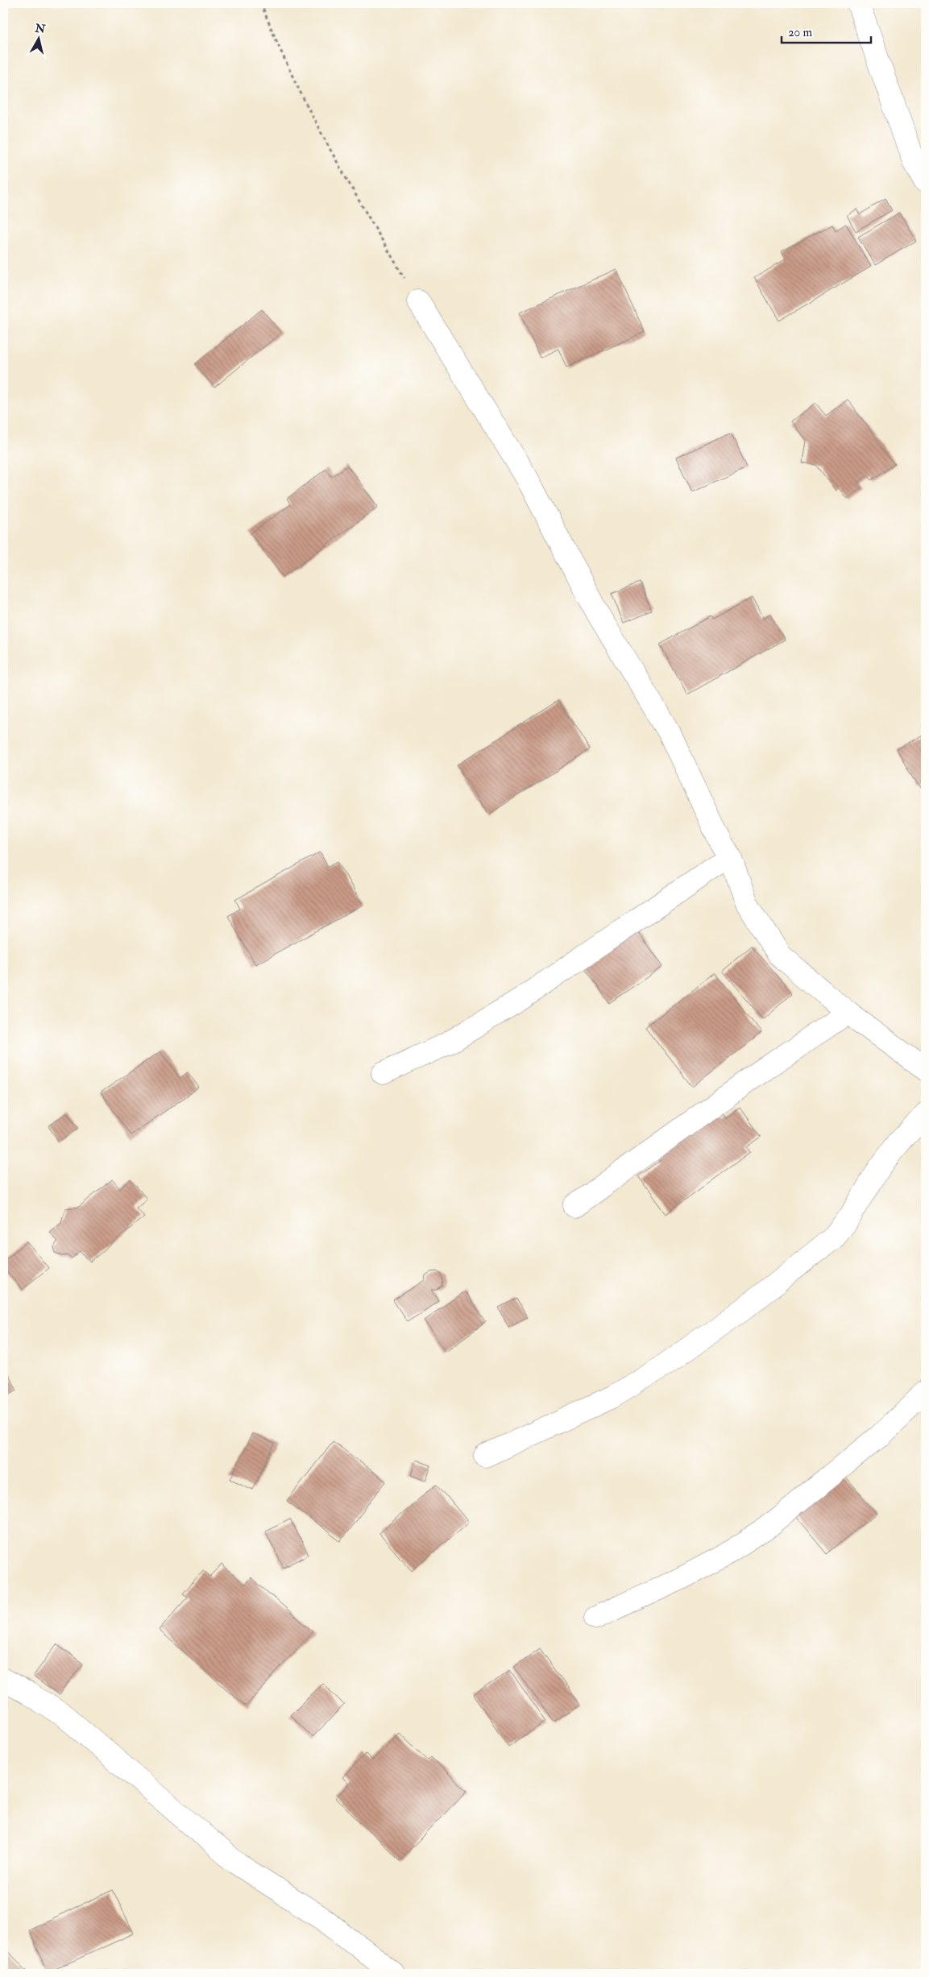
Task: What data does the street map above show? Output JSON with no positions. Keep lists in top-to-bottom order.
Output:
{
  "scale_bar": "20 m",
  "north": "top"
}
